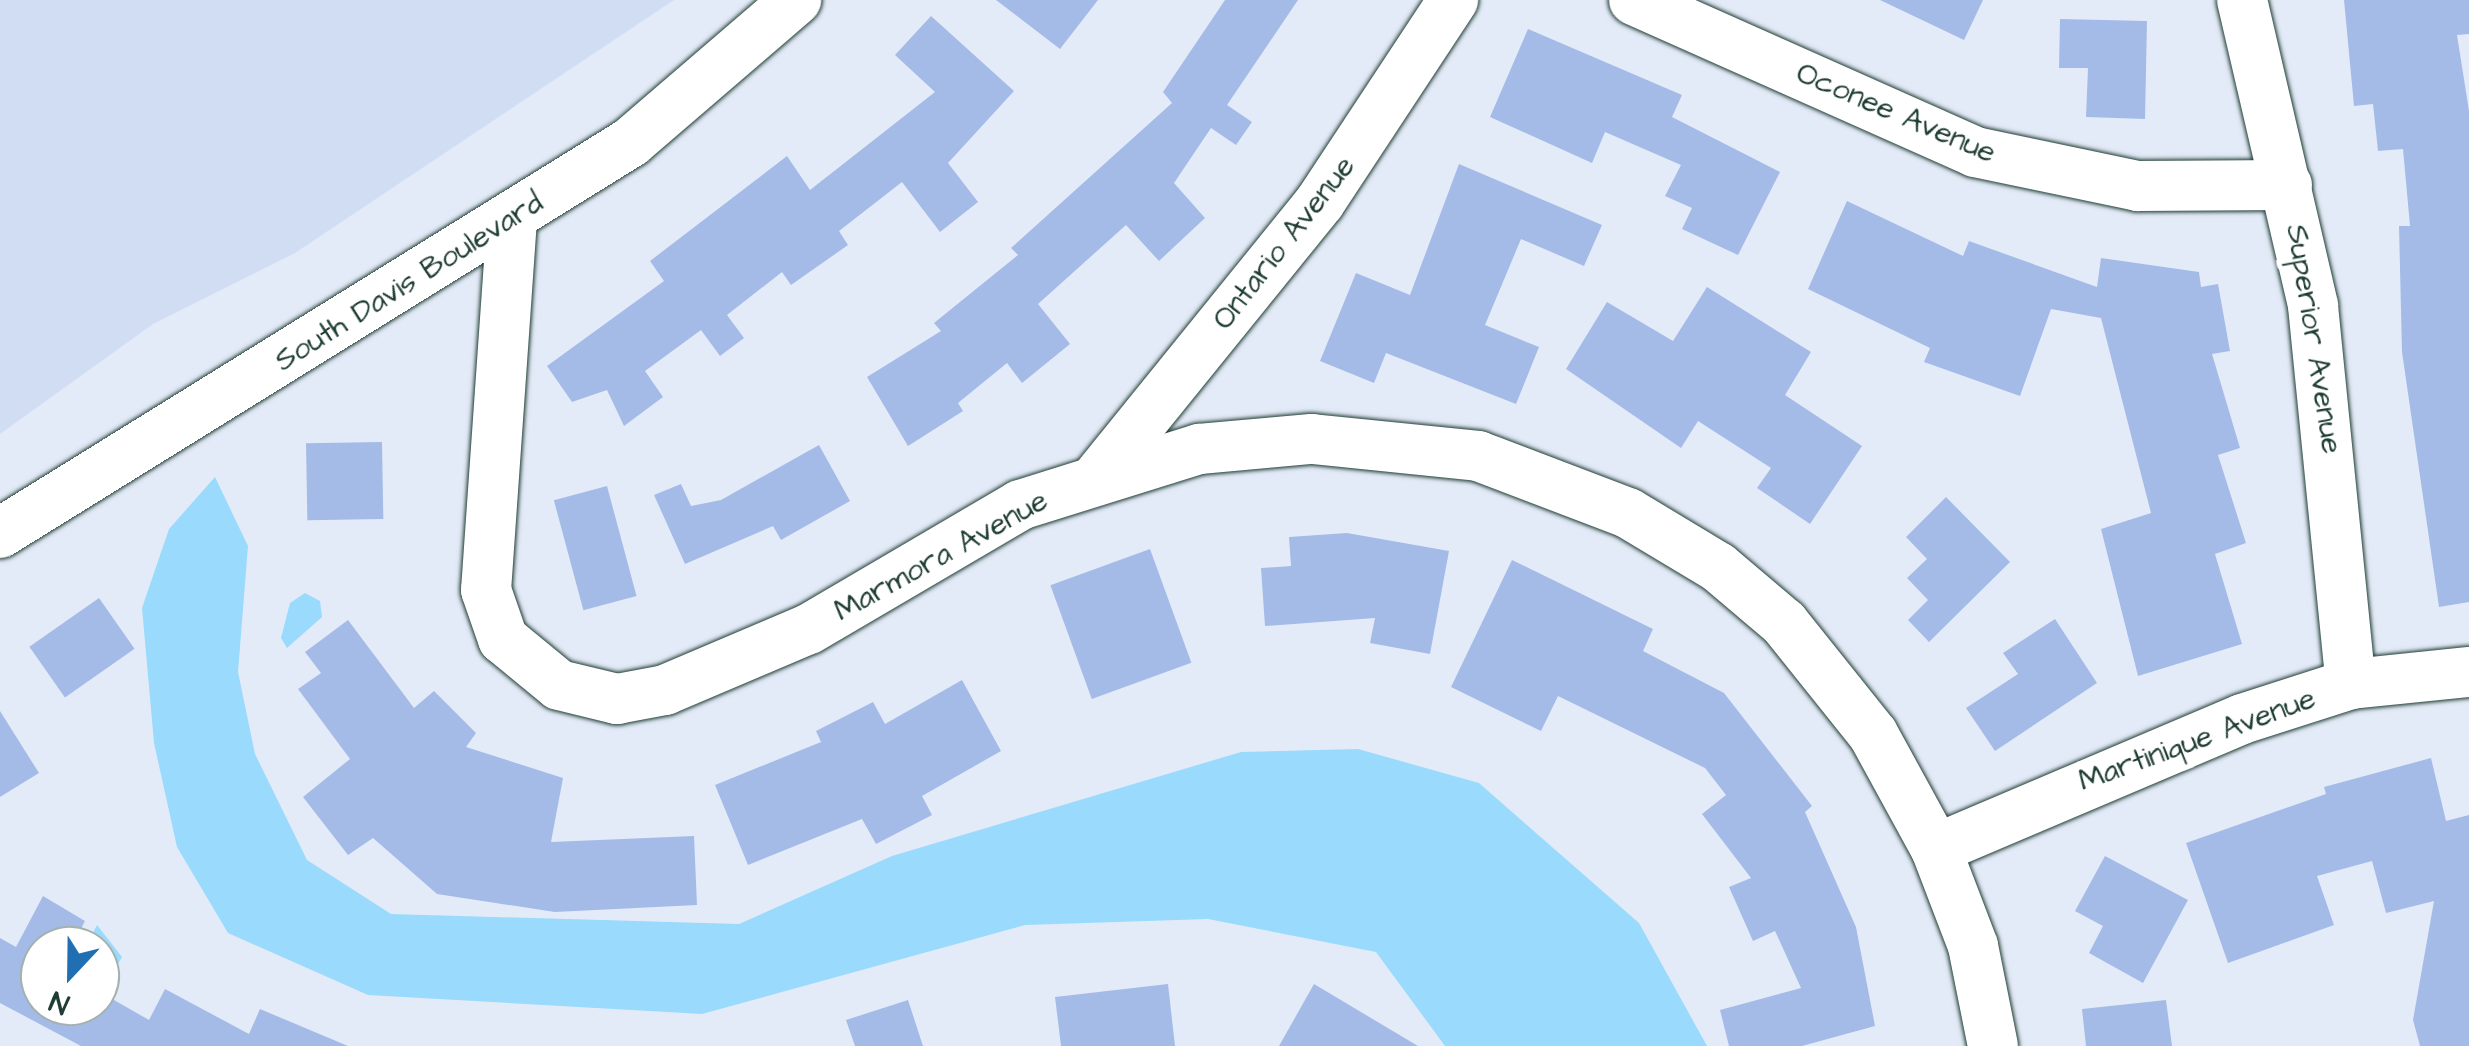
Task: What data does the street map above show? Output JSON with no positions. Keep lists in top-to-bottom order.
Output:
{
  "streets": {
    "street": [
      "Oconee Avenue",
      "Ontario Avenue",
      "South Davis Boulevard",
      "Superior Avenue",
      "Marmora Avenue",
      "Martinique Avenue"
    ]
  },
  "crossings": [
    ["Oconee Avenue", "Superior Avenue"],
    ["Ontario Avenue", "Marmora Avenue"],
    ["South Davis Boulevard", "Marmora Avenue"],
    ["Superior Avenue", "Martinique Avenue"],
    ["Marmora Avenue", "Martinique Avenue"]
  ],
  "north": "bottom"
}
